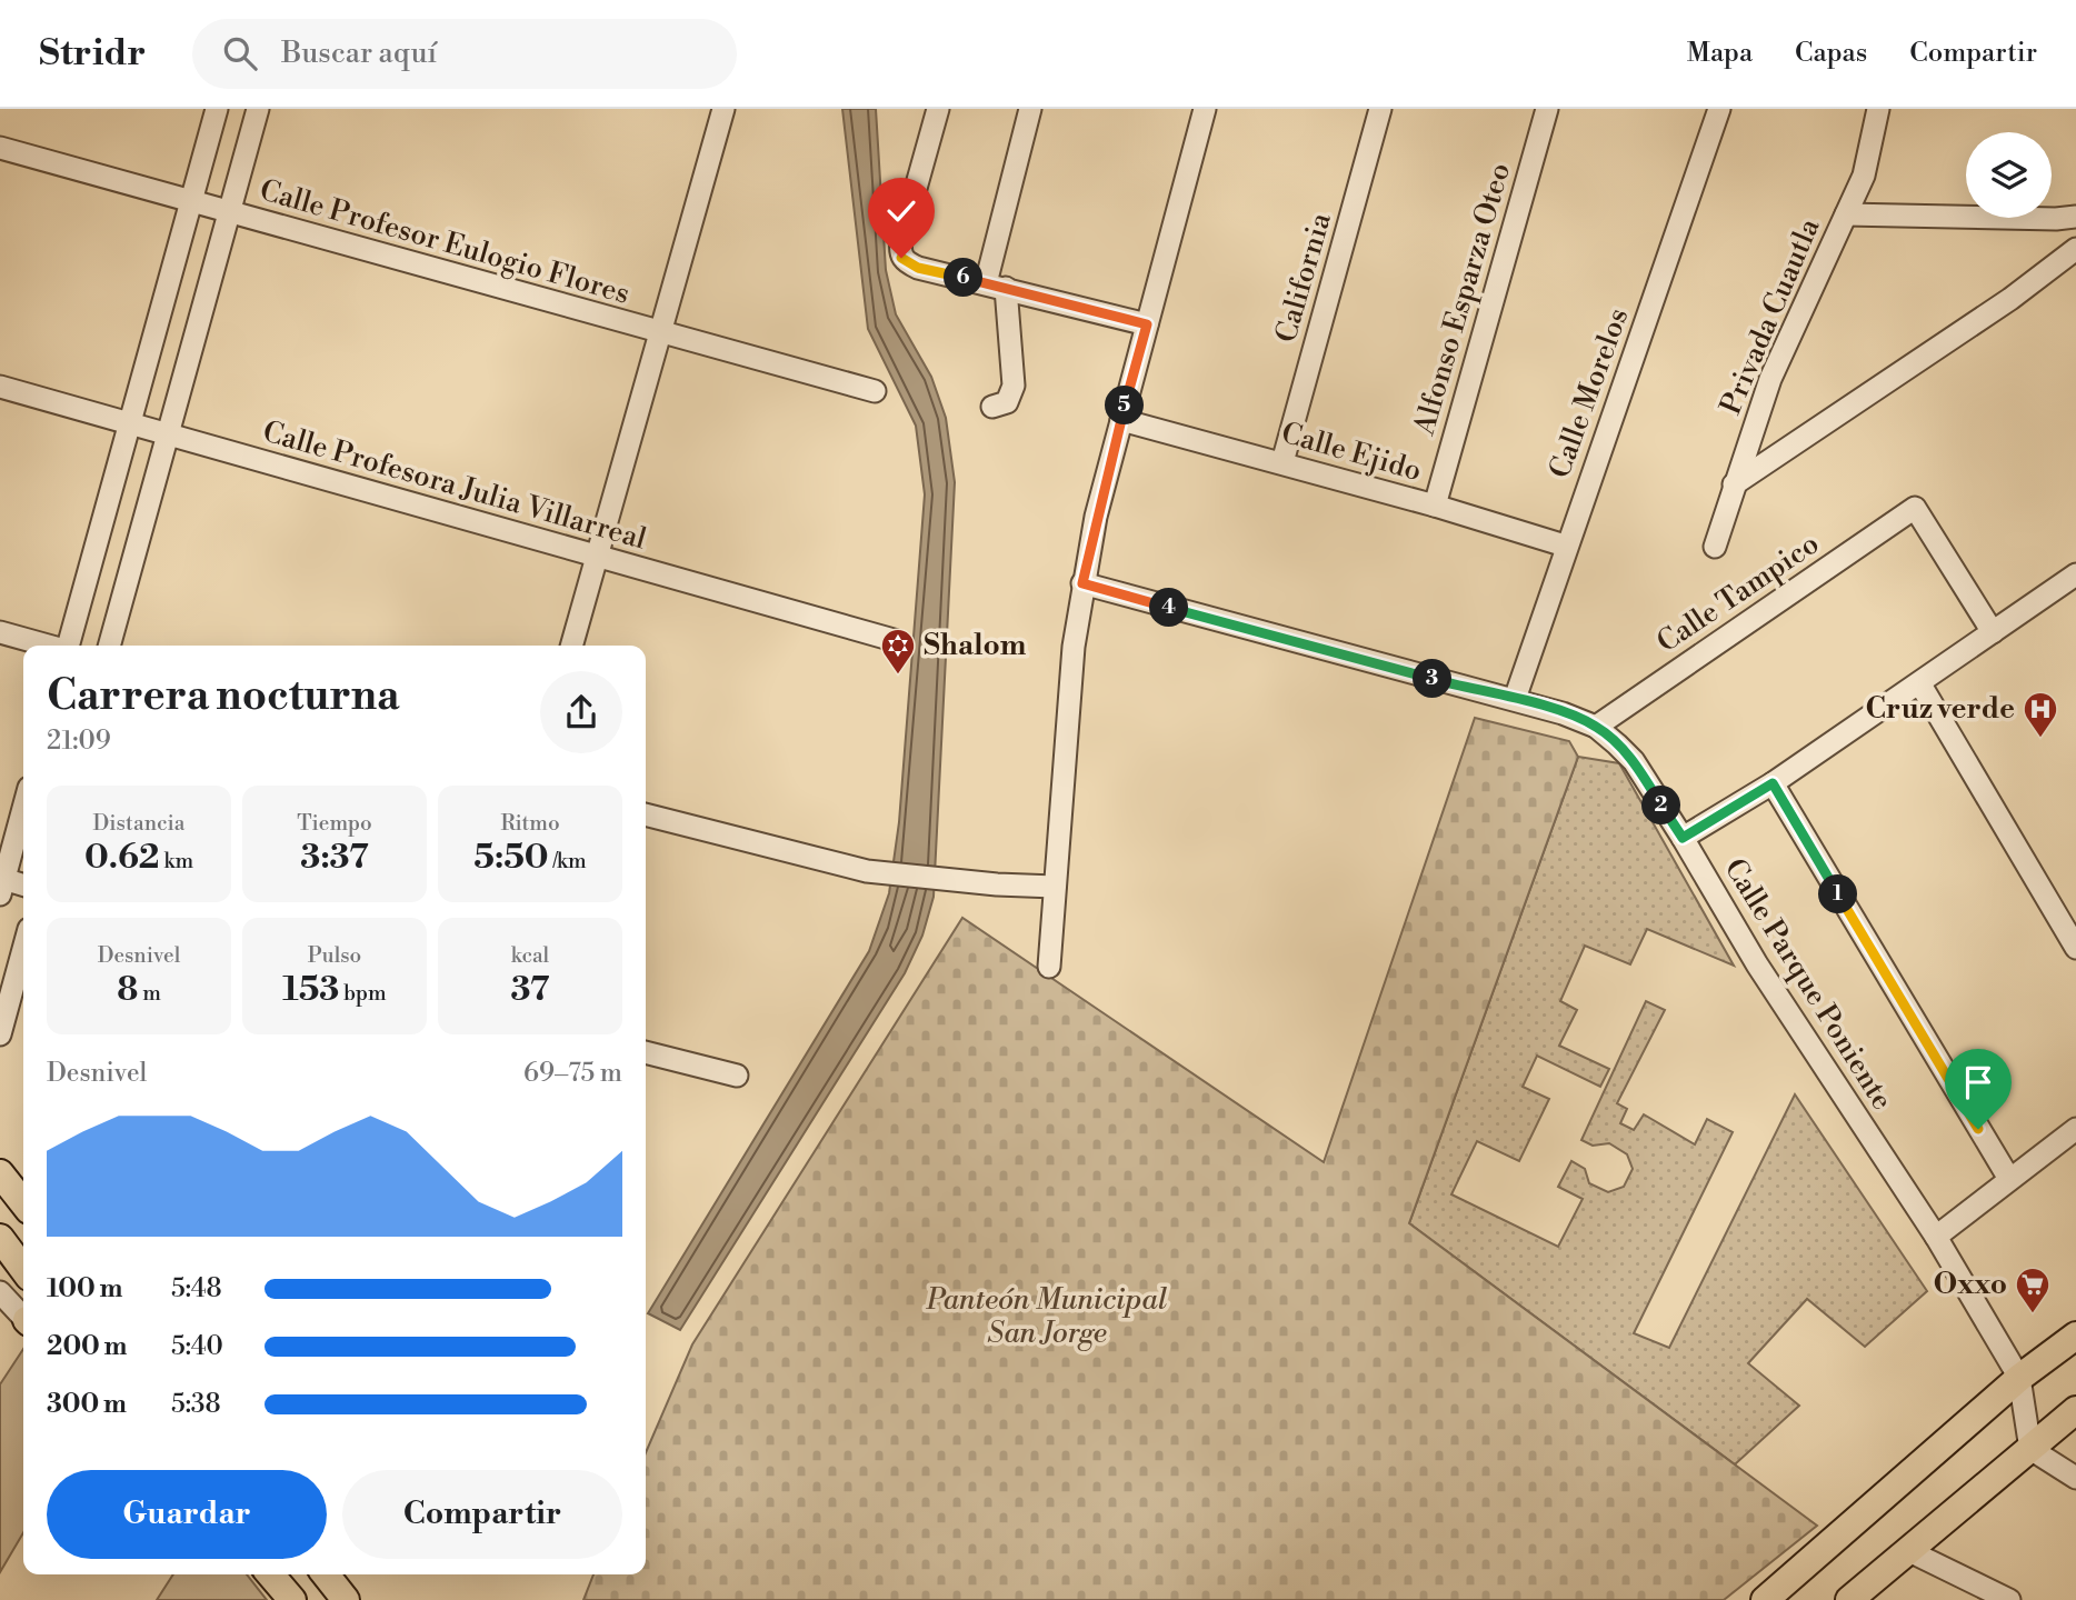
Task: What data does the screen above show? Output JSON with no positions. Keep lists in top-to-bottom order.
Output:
{
  "streets": {
    "street": [
      "Calle Profesor Eulogio Flores",
      "California",
      "Alfonso Esparza Oteo",
      "Privada Cuautla",
      "Calle Morelos",
      "Calle Ejido",
      "Calle Profesora Julia Villarreal",
      "Calle Tampico",
      "Calle Parque Poniente"
    ]
  },
  "crossings": [
    ["California", "Calle Ejido"],
    ["Alfonso Esparza Oteo", "Calle Ejido"],
    ["Calle Morelos", "Calle Ejido"],
    ["Calle Morelos", "Calle Parque Poniente"],
    ["Calle Tampico", "Calle Parque Poniente"]
  ],
  "parks": ["Panteón Municipal San Jorge"],
  "places": {
    "synagogue": ["Shalom"],
    "hospital": ["Cruz verde"],
    "supermarket": ["Oxxo"]
  },
  "page": {
    "header": "Stridr",
    "search": "Buscar aquí",
    "nav": ["Mapa", "Capas", "Compartir"],
    "pins": [
      "6",
      "5",
      "4",
      "3",
      "2",
      "1"
    ],
    "heading": ["Carrera nocturna", "21:09"],
    "stats": [
      ["Distancia", "0.62 km"],
      ["Tiempo", "3:37"],
      ["Ritmo", "5:50 /km"],
      ["Desnivel", "8 m"],
      ["Pulso", "153 bpm"],
      ["kcal", "37"]
    ],
    "chart": ["Desnivel", "69–75 m"],
    "list": [
      {
        "name": "100 m",
        "note": "5:48"
      },
      {
        "name": "200 m",
        "note": "5:40"
      },
      {
        "name": "300 m",
        "note": "5:38"
      }
    ],
    "buttons": ["Guardar", "Compartir"]
  }
}
